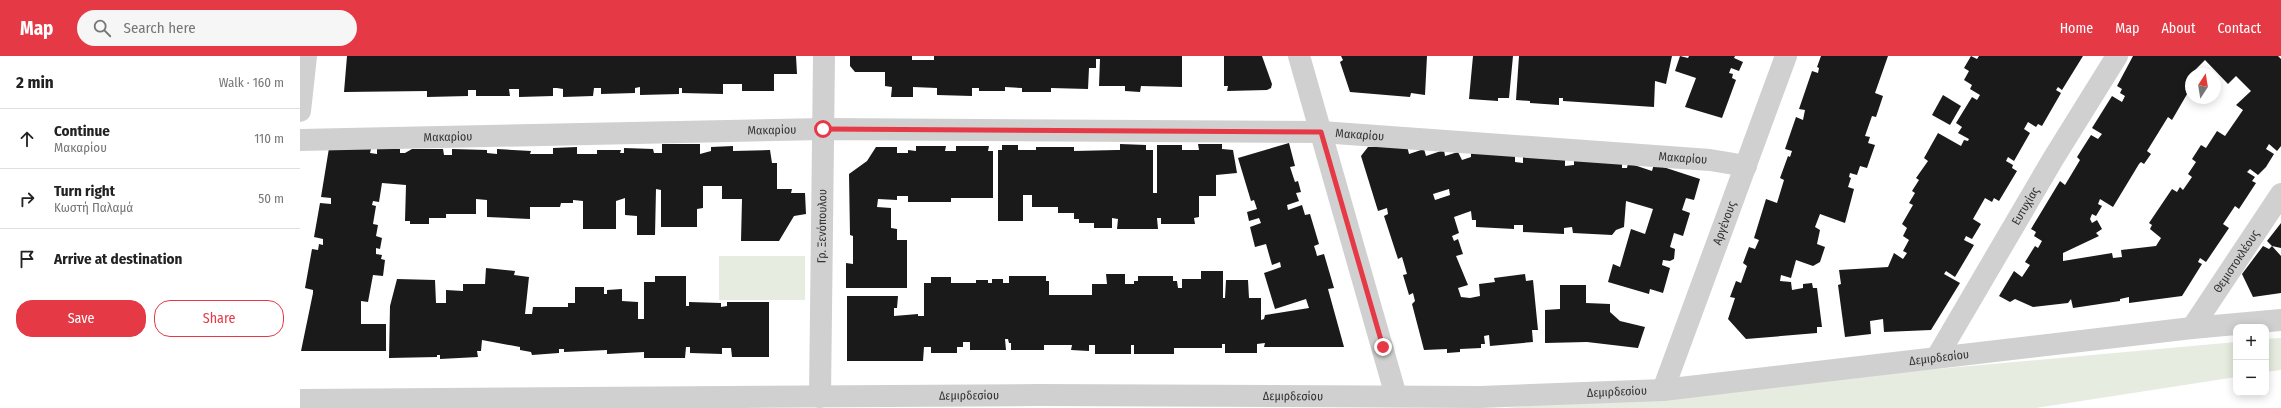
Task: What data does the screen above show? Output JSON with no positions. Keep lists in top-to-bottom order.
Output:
{
  "streets": {
    "street": [
      "Μακαρίου",
      "Ευτυχίας",
      "Αργένους",
      "Γρ. Ξενόπουλου",
      "Θεμιστοκλέους",
      "Δεμιρδεσίου"
    ]
  },
  "crossings": [
    ["Μακαρίου", "Αργένους"],
    ["Μακαρίου", "Γρ. Ξενόπουλου"],
    ["Ευτυχίας", "Δεμιρδεσίου"],
    ["Αργένους", "Δεμιρδεσίου"],
    ["Γρ. Ξενόπουλου", "Δεμιρδεσίου"],
    ["Θεμιστοκλέους", "Δεμιρδεσίου"]
  ],
  "north": "top",
  "page": {
    "header": "Map",
    "search": "Search here",
    "nav": [
      "Home",
      "Map",
      "About",
      "Contact"
    ],
    "heading": ["2 min", "Walk · 160 m"],
    "list": [
      ["Continue", "Μακαρίου", "110 m"],
      ["Turn right", "Κωστή Παλαμά", "50 m"],
      "Arrive at destination"
    ],
    "buttons": ["Save", "Share"],
    "map_buttons": ["+", "−"]
  }
}
